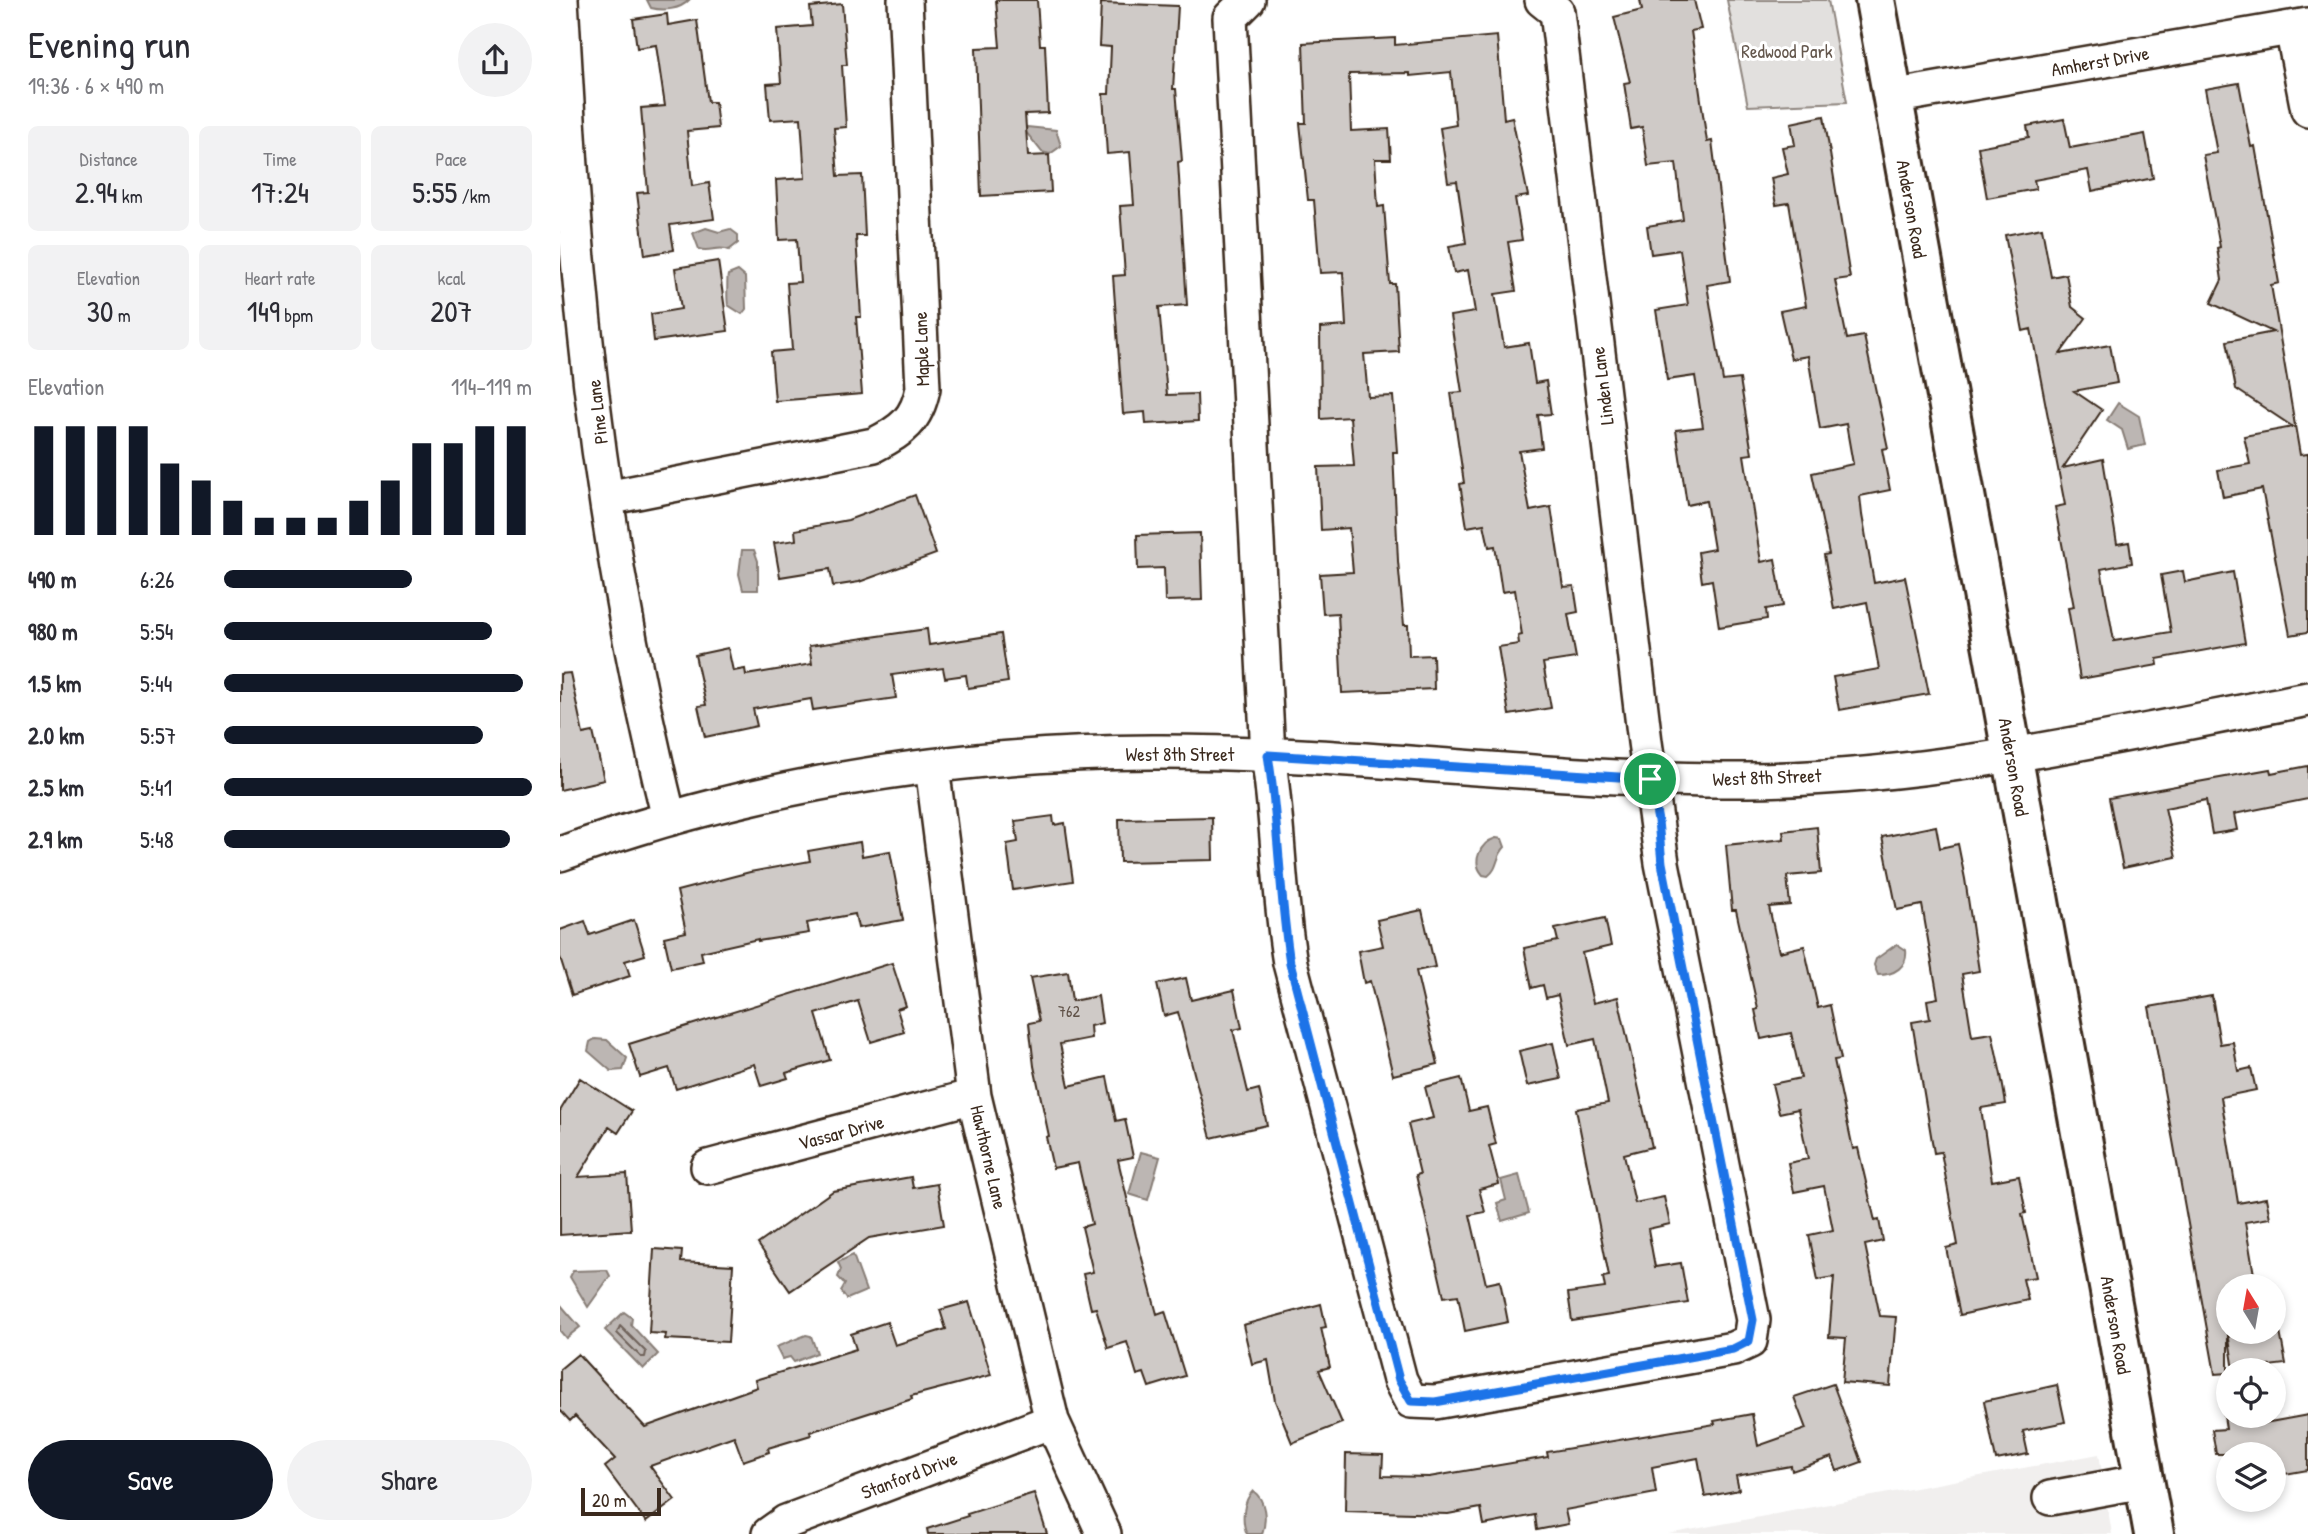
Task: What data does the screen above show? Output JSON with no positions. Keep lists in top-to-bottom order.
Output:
{
  "streets": {
    "main road": ["Anderson Road"],
    "street": [
      "Amherst Drive",
      "Maple Lane",
      "Linden Lane",
      "Pine Lane",
      "West 8th Street",
      "Vassar Drive",
      "Hawthorne Lane",
      "Stanford Drive"
    ]
  },
  "crossings": [
    ["Amherst Drive", "Anderson Road"],
    ["Anderson Road", "West 8th Street"],
    ["Maple Lane", "Pine Lane"],
    ["Linden Lane", "West 8th Street"],
    ["Pine Lane", "West 8th Street"],
    ["West 8th Street", "Hawthorne Lane"],
    ["Vassar Drive", "Hawthorne Lane"],
    ["Hawthorne Lane", "Stanford Drive"]
  ],
  "parks": ["Redwood Park"],
  "house_numbers": ["762"],
  "scale_bar": "20 m",
  "north": "top",
  "page": {
    "heading": ["Evening run", "19:36 · 6 × 490 m"],
    "stats": [
      ["Distance", "2.94 km"],
      ["Time", "17:24"],
      ["Pace", "5:55 /km"],
      ["Elevation", "30 m"],
      ["Heart rate", "149 bpm"],
      ["kcal", "207"]
    ],
    "chart": ["Elevation", "114–119 m"],
    "list": [
      {
        "name": "490 m",
        "note": "6:26"
      },
      {
        "name": "980 m",
        "note": "5:54"
      },
      {
        "name": "1.5 km",
        "note": "5:44"
      },
      {
        "name": "2.0 km",
        "note": "5:57"
      },
      {
        "name": "2.5 km",
        "note": "5:41"
      },
      {
        "name": "2.9 km",
        "note": "5:48"
      }
    ],
    "buttons": ["Save", "Share"],
    "scale": "20 m"
  }
}
